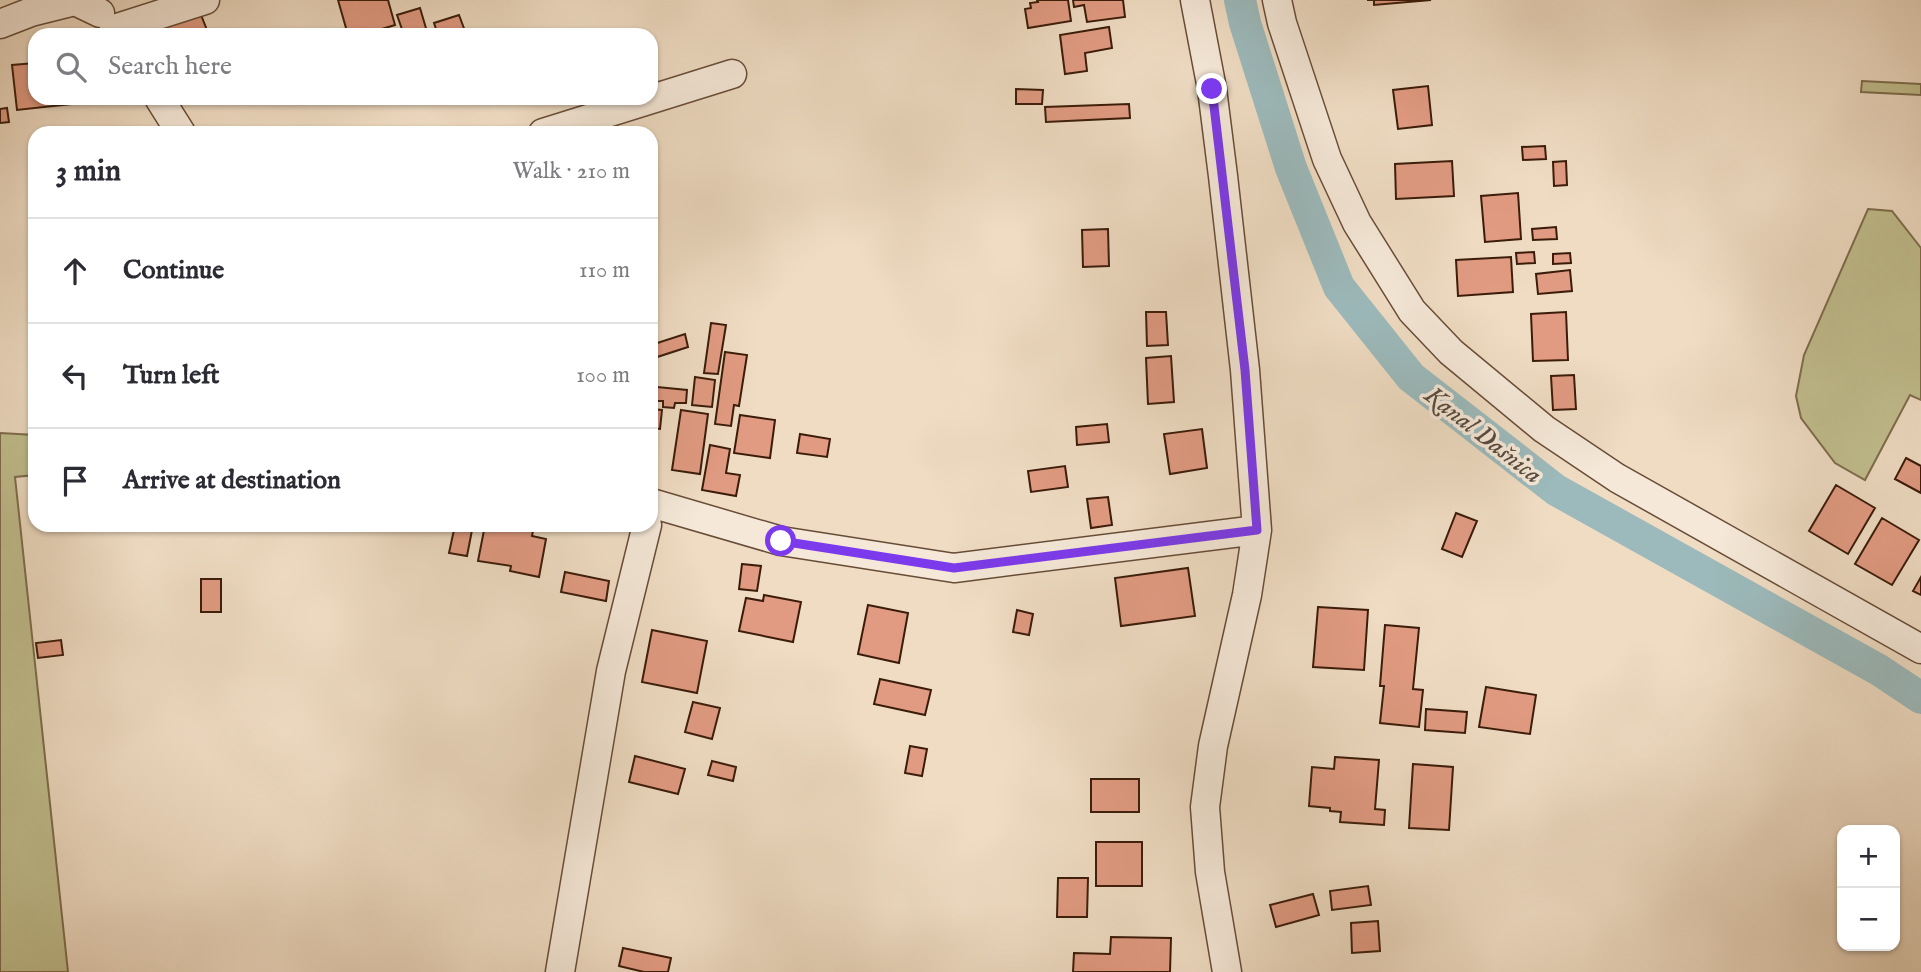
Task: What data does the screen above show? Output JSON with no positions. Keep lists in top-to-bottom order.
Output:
{
  "water": ["Kanal Dašnica"],
  "page": {
    "search": "Search here",
    "heading": ["3 min", "Walk · 210 m"],
    "list": [
      ["Continue", "110 m"],
      ["Turn left", "100 m"],
      "Arrive at destination"
    ],
    "map_buttons": ["+", "−"]
  }
}
